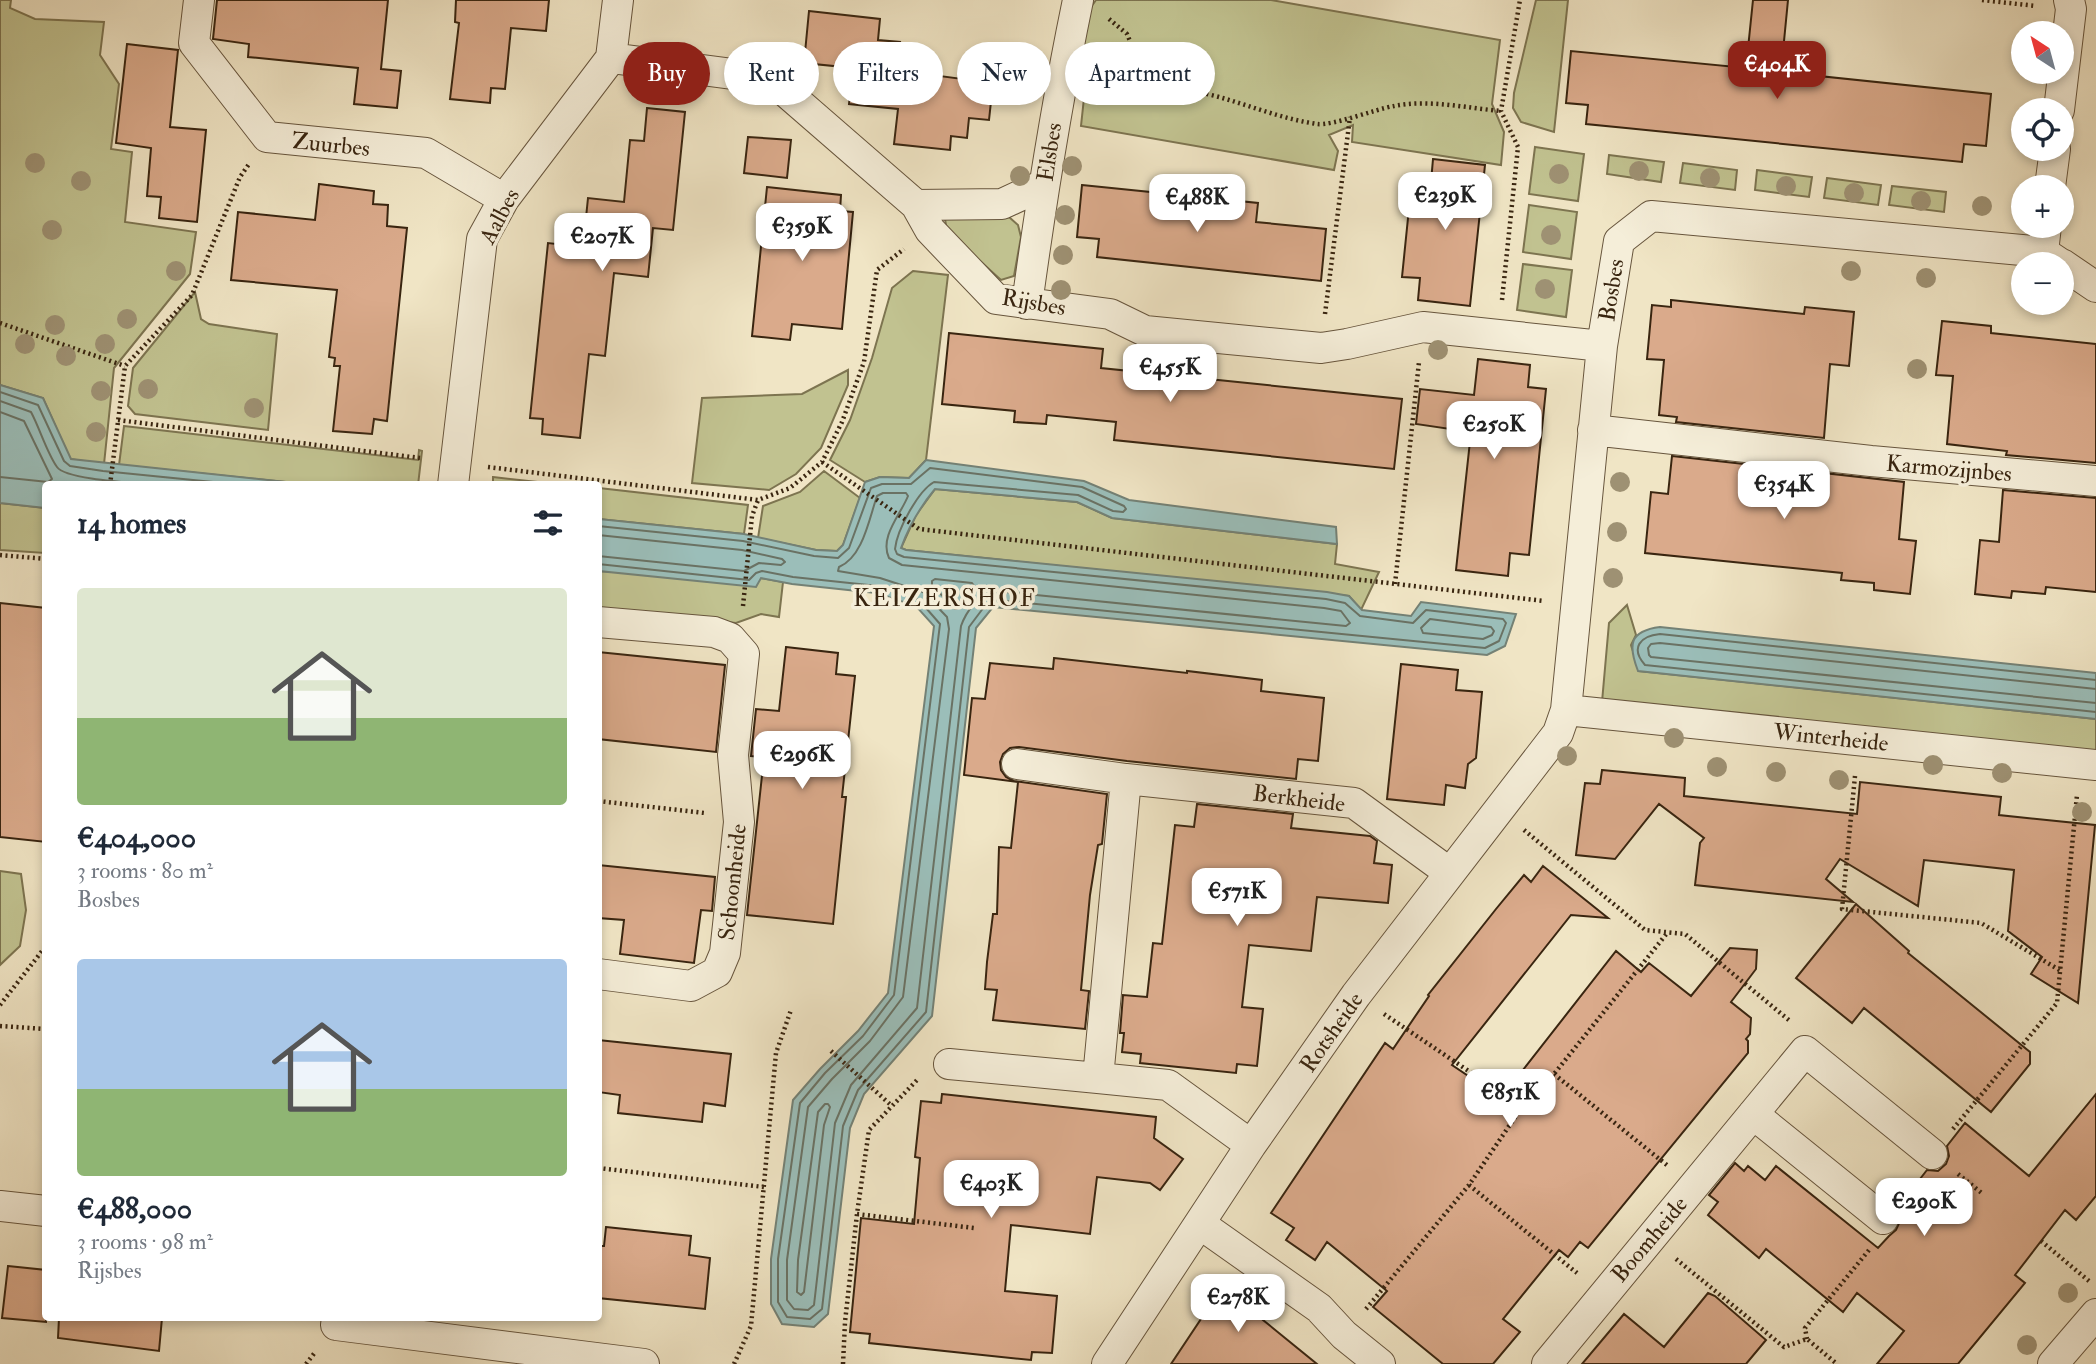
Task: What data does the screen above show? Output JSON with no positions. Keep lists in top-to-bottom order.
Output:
{
  "streets": {
    "street": [
      "Zuurbes",
      "Elsbes",
      "Aalbes",
      "Bosbes",
      "Rijsbes",
      "Karmozijnbes",
      "Winterheide",
      "Berkheide",
      "Schoonheide",
      "Rotsheide",
      "Boomheide"
    ]
  },
  "crossings": [
    ["Zuurbes", "Aalbes"],
    ["Elsbes", "Rijsbes"],
    ["Aalbes", "Rijsbes"],
    ["Bosbes", "Rijsbes"],
    ["Bosbes", "Karmozijnbes"],
    ["Bosbes", "Winterheide"],
    ["Bosbes", "Rotsheide"],
    ["Winterheide", "Rotsheide"],
    ["Berkheide", "Rotsheide"]
  ],
  "districts": ["KEIZERSHOF"],
  "north": "top left",
  "page": {
    "map_buttons": ["+", "−"],
    "price": [
      "€404K",
      "€239K",
      "€488K",
      "€359K",
      "€207K",
      "€455K",
      "€250K",
      "€354K",
      "€296K",
      "€571K",
      "€851K",
      "€403K",
      "€290K",
      "€278K"
    ],
    "chip": [
      "Buy",
      "Rent",
      "Filters",
      "New",
      "Apartment"
    ],
    "heading": "14 homes",
    "list": [
      {
        "name": "€404,000",
        "note": "3 rooms · 80 m² · Bosbes"
      },
      {
        "name": "€488,000",
        "note": "3 rooms · 98 m² · Rijsbes"
      }
    ]
  }
}
